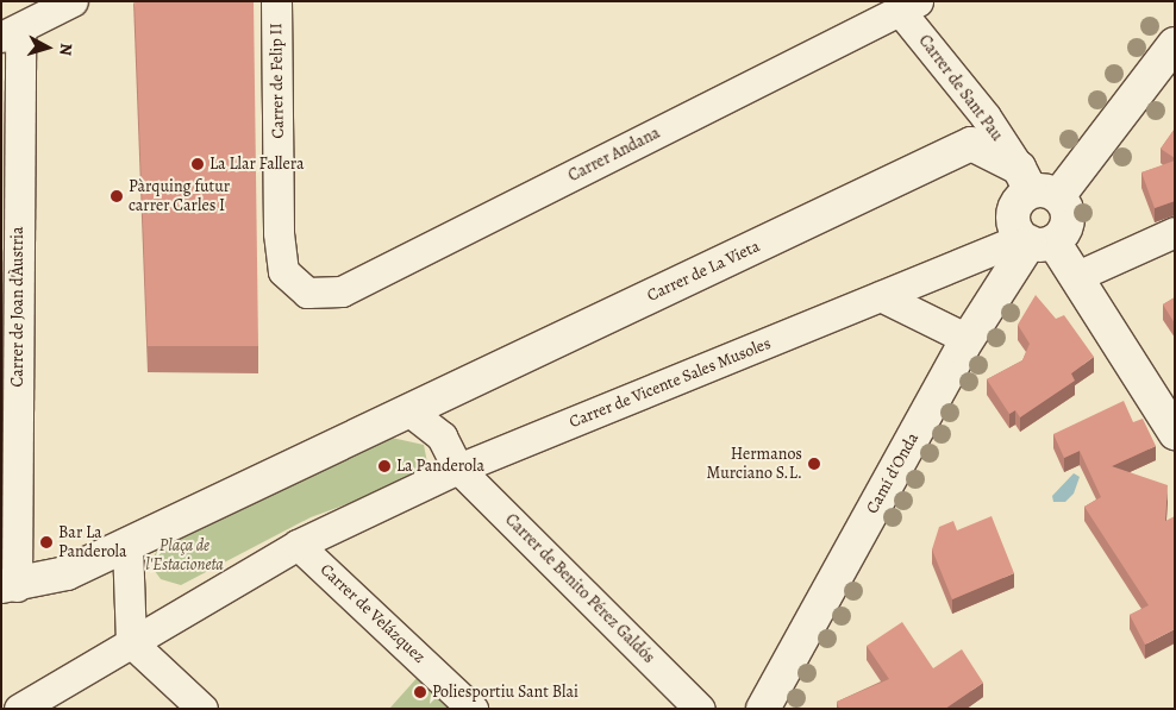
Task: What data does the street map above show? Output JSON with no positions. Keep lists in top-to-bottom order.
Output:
{
  "streets": {
    "street": [
      "Carrer de Felip II",
      "Carrer de Sant Pau",
      "Carrer Andana",
      "Carrer de La Vieta",
      "Carrer de Joan d'Àustria",
      "Carrer de Vicente Sales Musoles",
      "Camí d'Onda",
      "Carrer de Benito Pérez Galdós",
      "Carrer de Velázquez"
    ]
  },
  "crossings": [
    ["Carrer de Felip II", "Carrer Andana"],
    ["Carrer de Sant Pau", "Carrer Andana"],
    ["Carrer de Sant Pau", "Carrer de La Vieta"],
    ["Carrer de Sant Pau", "Camí d'Onda"],
    ["Carrer de Vicente Sales Musoles", "Camí d'Onda"],
    ["Carrer de Vicente Sales Musoles", "Carrer de Benito Pérez Galdós"]
  ],
  "parks": ["Plaça de l'Estacioneta"],
  "places": [
    "La Llar Fallera",
    "Pàrquing futur carrer Carles I",
    "Hermanos Murciano S.L.",
    "La Panderola",
    "Bar La Panderola",
    "Poliesportiu Sant Blai"
  ],
  "north": "right"
}
